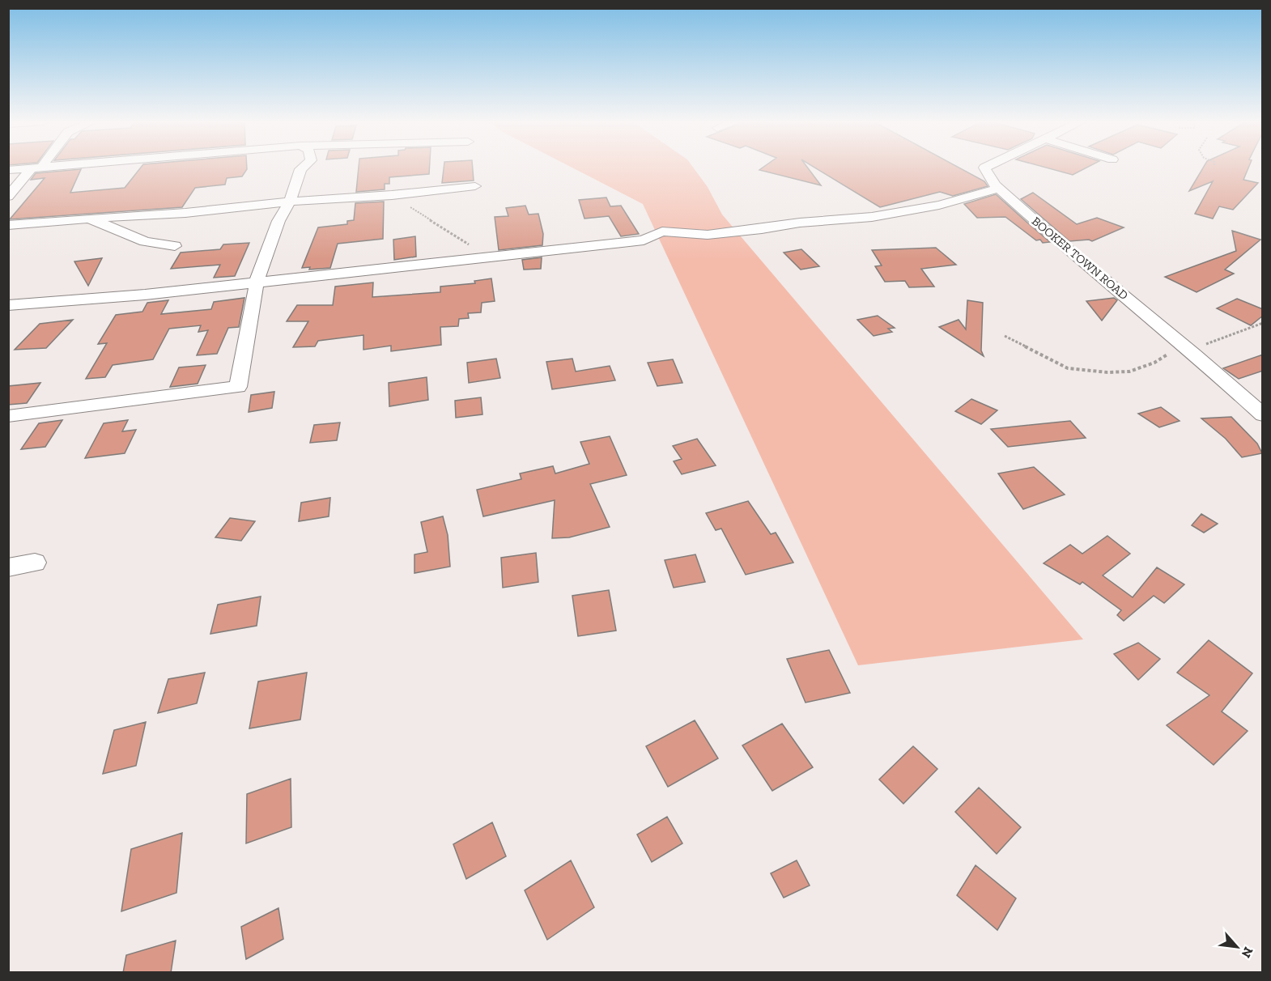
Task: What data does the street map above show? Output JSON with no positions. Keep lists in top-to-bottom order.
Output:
{
  "streets": {
    "street": ["BOOKER TOWN ROAD"]
  },
  "north": "bottom right"
}
